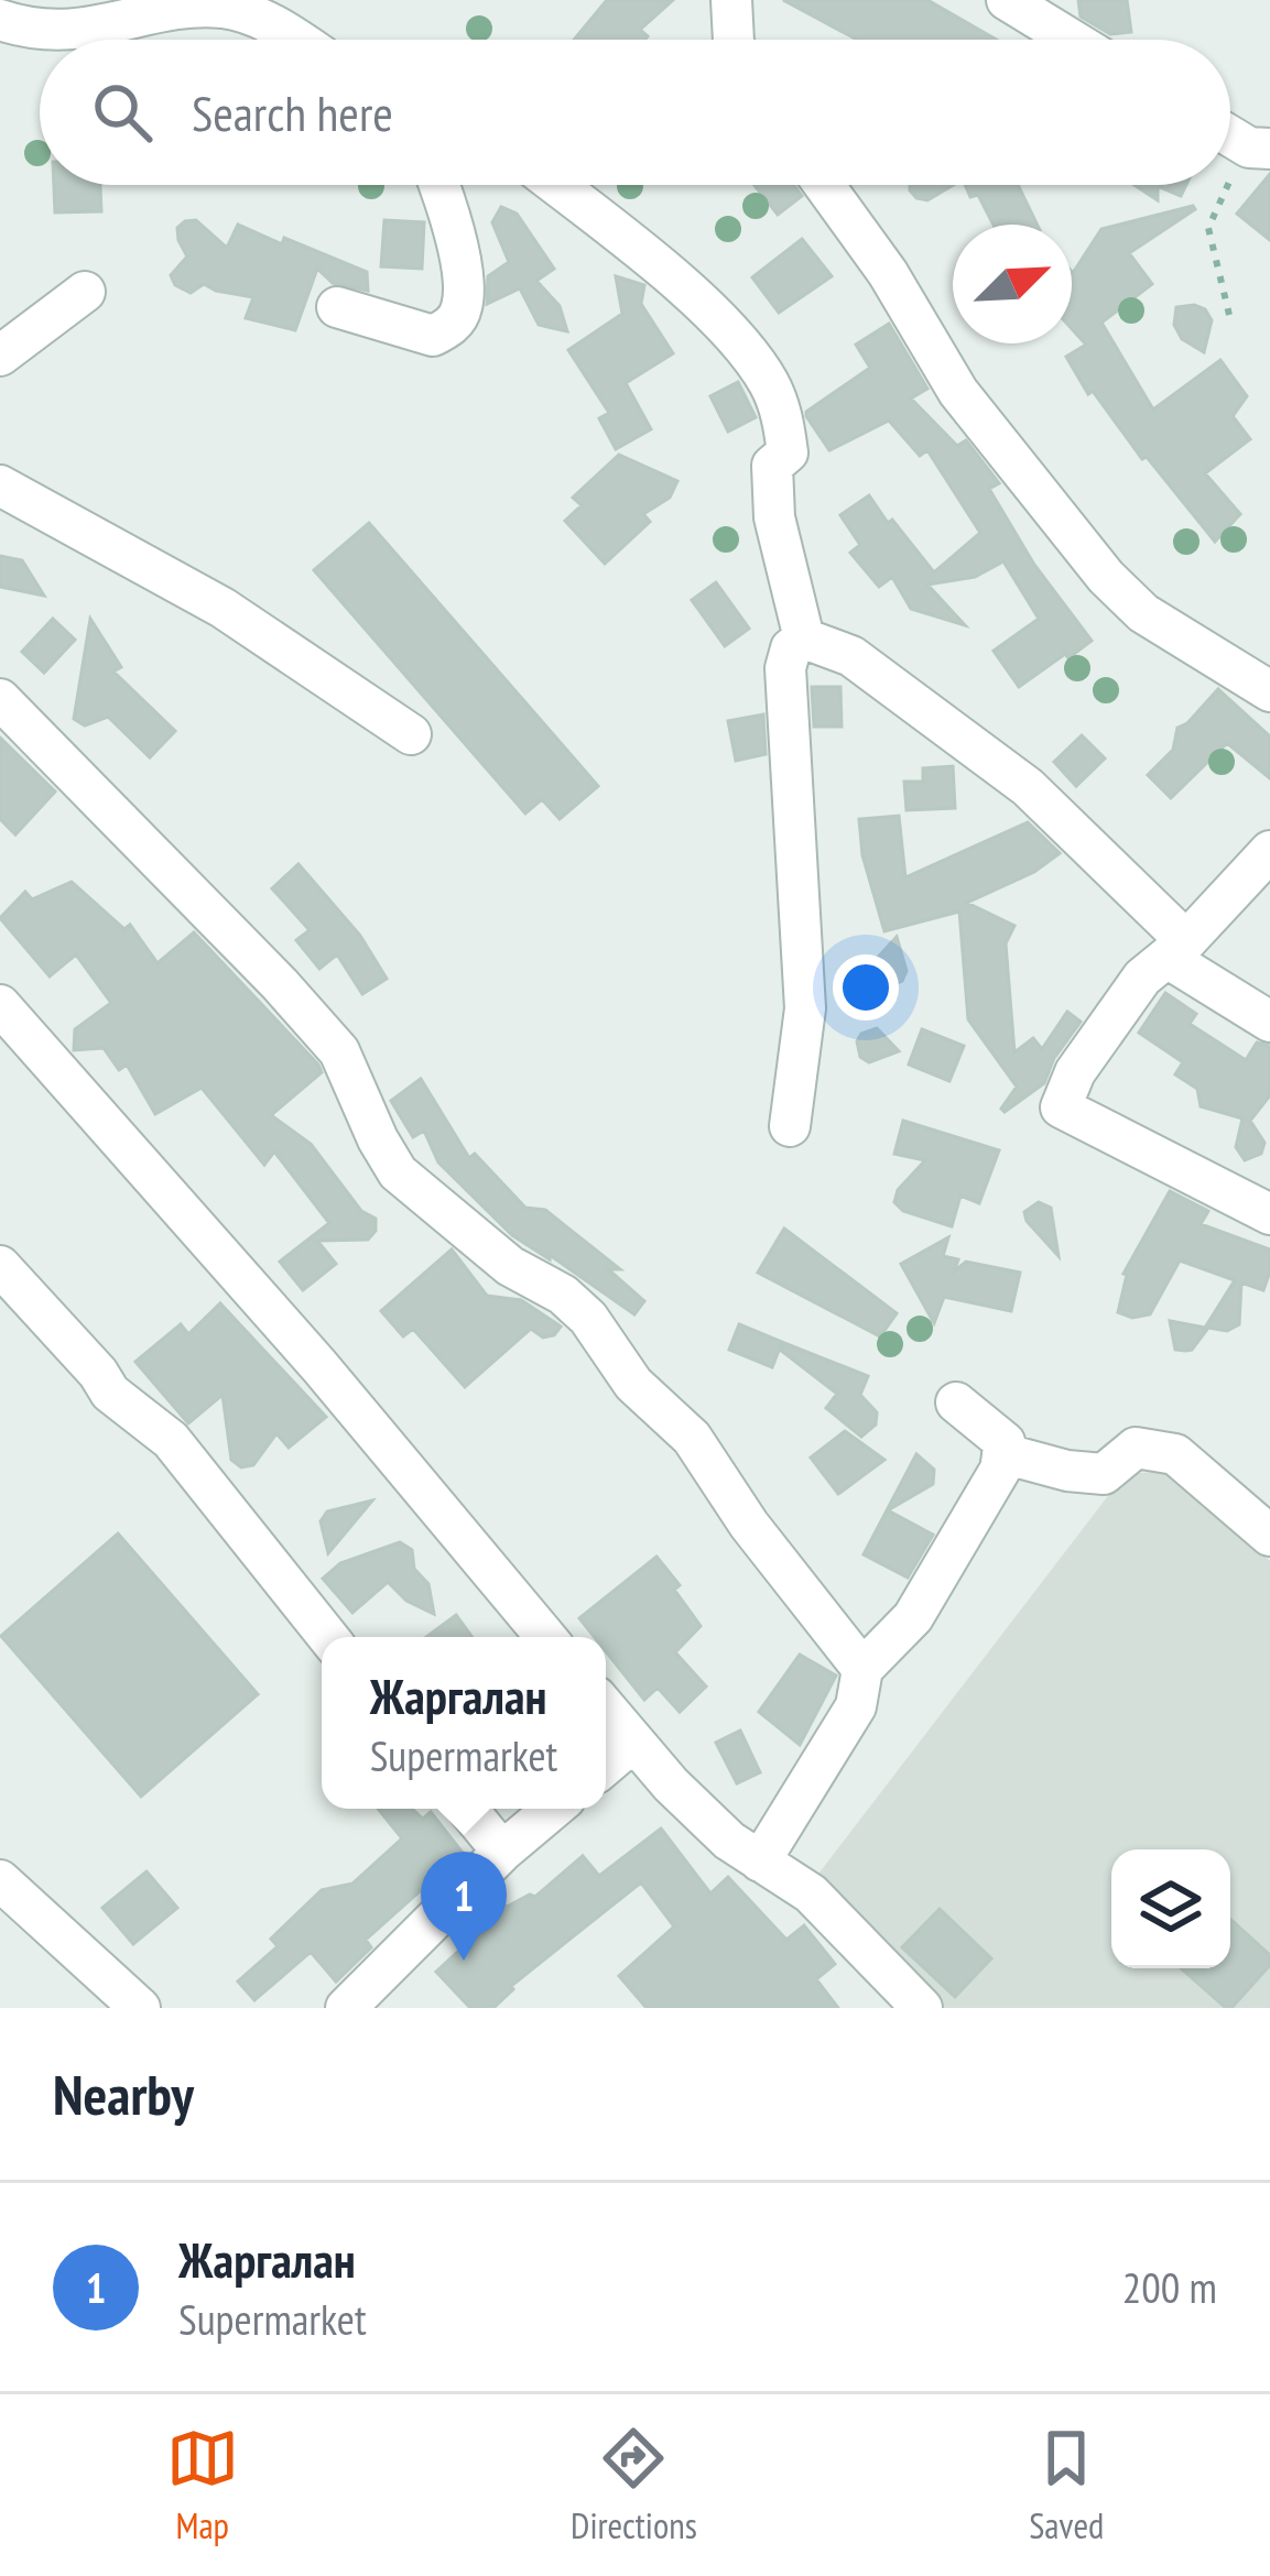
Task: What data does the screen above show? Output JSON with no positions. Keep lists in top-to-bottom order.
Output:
{
  "north": "top right",
  "page": {
    "search": "Search here",
    "popup": ["Жаргалан", "Supermarket"],
    "pins": "1",
    "heading": "Nearby",
    "list": [
      {
        "mark": "1",
        "name": "Жаргалан",
        "note": "Supermarket",
        "value": "200 m"
      }
    ],
    "nav": ["Map", "Directions", "Saved"]
  }
}
